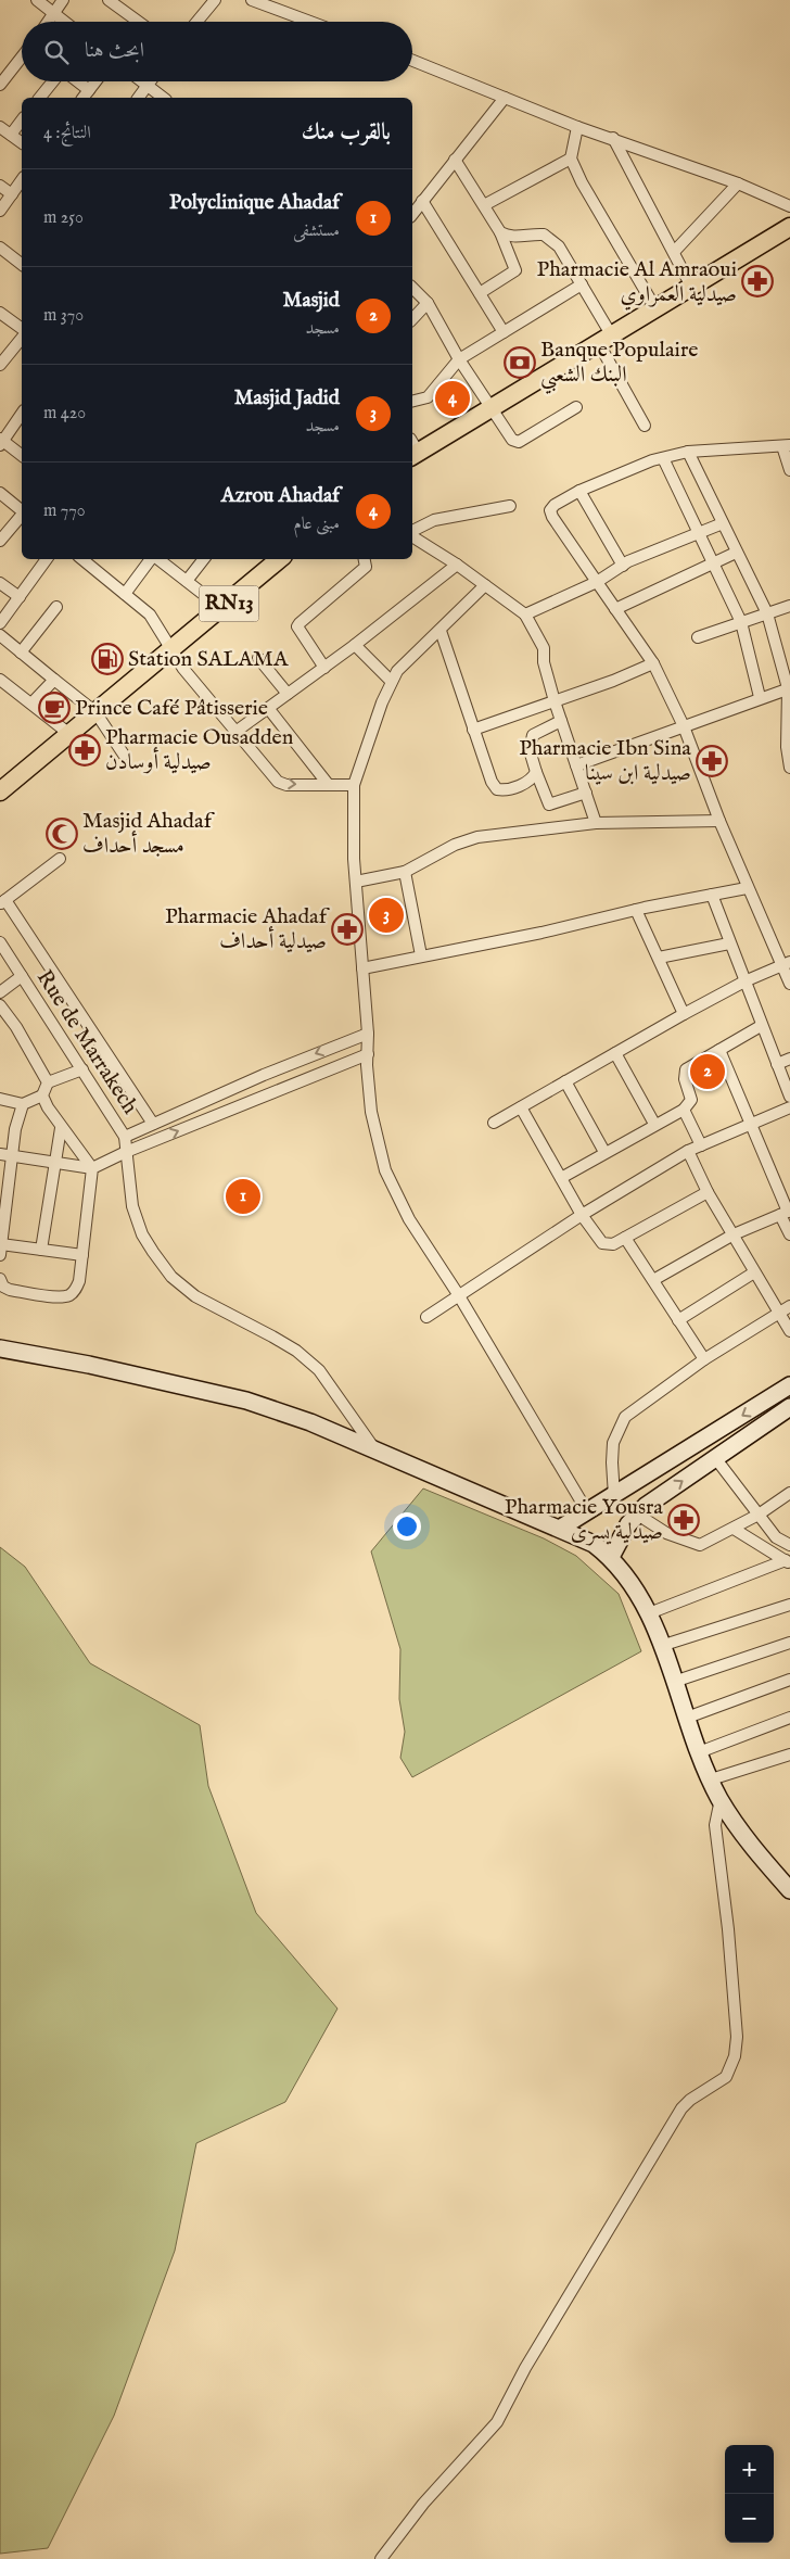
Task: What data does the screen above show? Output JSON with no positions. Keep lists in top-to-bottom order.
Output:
{
  "streets": {
    "main road": ["RN13"],
    "street": ["Rue de Marrakech"]
  },
  "places": {
    "pharmacy": [
      "Pharmacie Al Amraoui صيدلية العمراوي",
      "Pharmacie Ousadden صيدلية أوسادن",
      "Pharmacie Ibn Sina صيدلية ابن سينا",
      "Pharmacie Ahadaf صيدلية أحداف",
      "Pharmacie Yousra صيدلية يسرى"
    ],
    "bank": ["Banque Populaire البنك الشعبي"],
    "fuel station": ["Station SALAMA"],
    "cafe": ["Prince Café Pâtisserie"],
    "mosque": ["Masjid Ahadaf مسجد أحداف"]
  },
  "page": {
    "search": "ابحث هنا",
    "heading": ["بالقرب منك", "النتائج: 4"],
    "list": [
      {
        "mark": "1",
        "name": "Polyclinique Ahadaf",
        "note": "مستشفى",
        "value": "250 m"
      },
      {
        "mark": "2",
        "name": "Masjid",
        "note": "مسجد",
        "value": "370 m"
      },
      {
        "mark": "3",
        "name": "Masjid Jadid",
        "note": "مسجد",
        "value": "420 m"
      },
      {
        "mark": "4",
        "name": "Azrou Ahadaf",
        "note": "مبنى عام",
        "value": "770 m"
      }
    ],
    "pins": [
      "4",
      "3",
      "2",
      "1"
    ],
    "map_buttons": ["+", "−"]
  }
}
